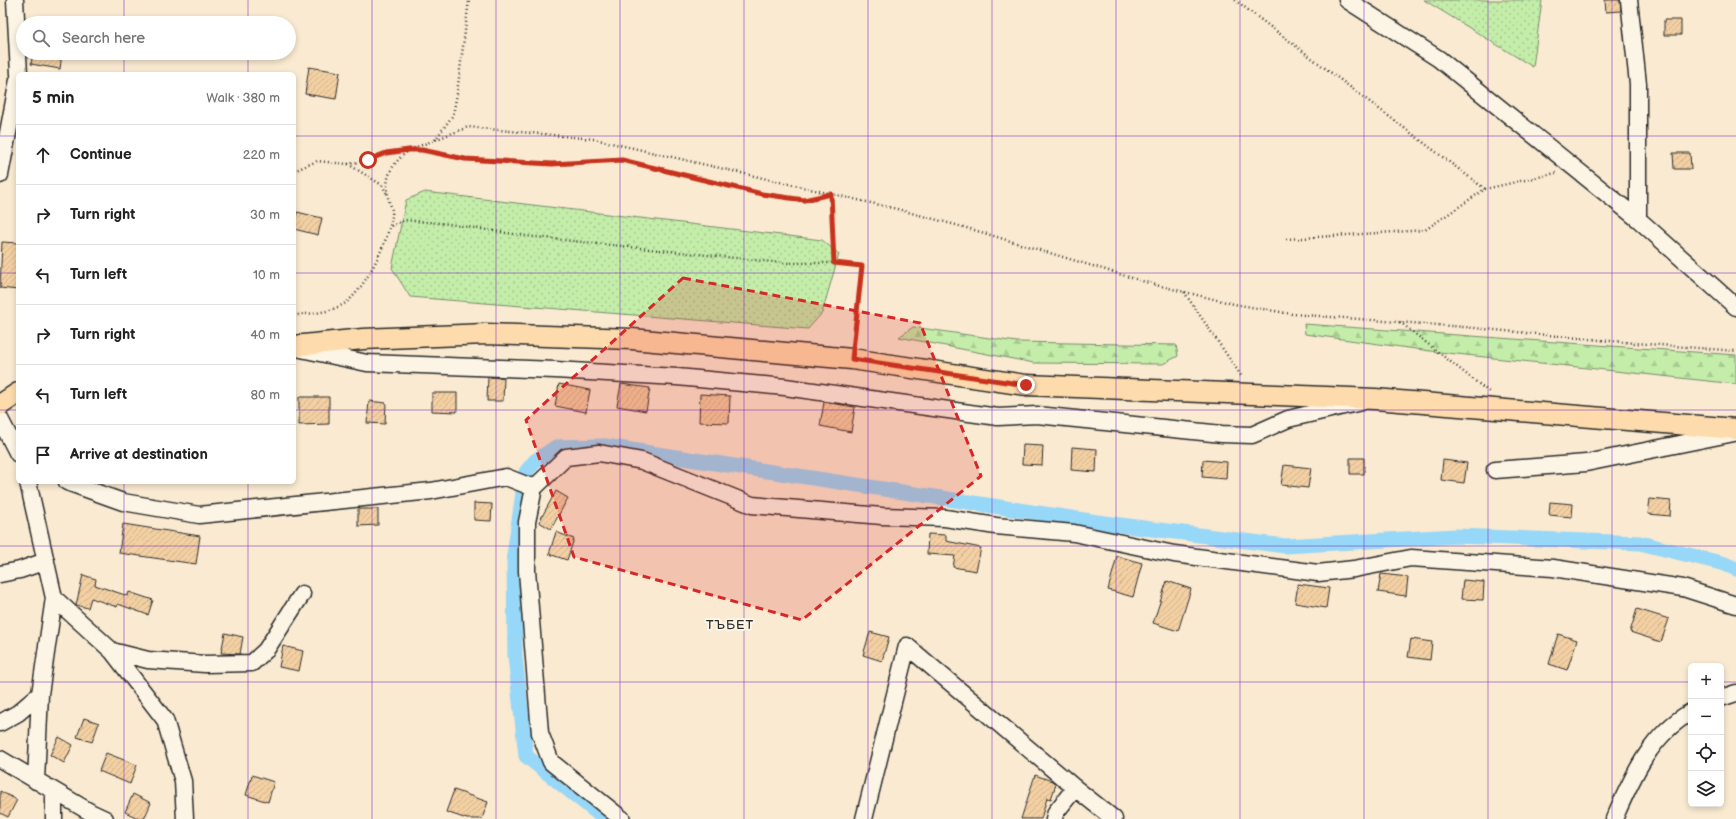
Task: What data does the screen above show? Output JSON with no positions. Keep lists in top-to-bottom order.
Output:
{
  "districts": ["ТЪБЕТ"],
  "page": {
    "search": "Search here",
    "heading": ["5 min", "Walk · 380 m"],
    "list": [
      ["Continue", "220 m"],
      ["Turn right", "30 m"],
      ["Turn left", "10 m"],
      ["Turn right", "40 m"],
      ["Turn left", "80 m"],
      "Arrive at destination"
    ],
    "map_buttons": ["+", "−"]
  }
}
